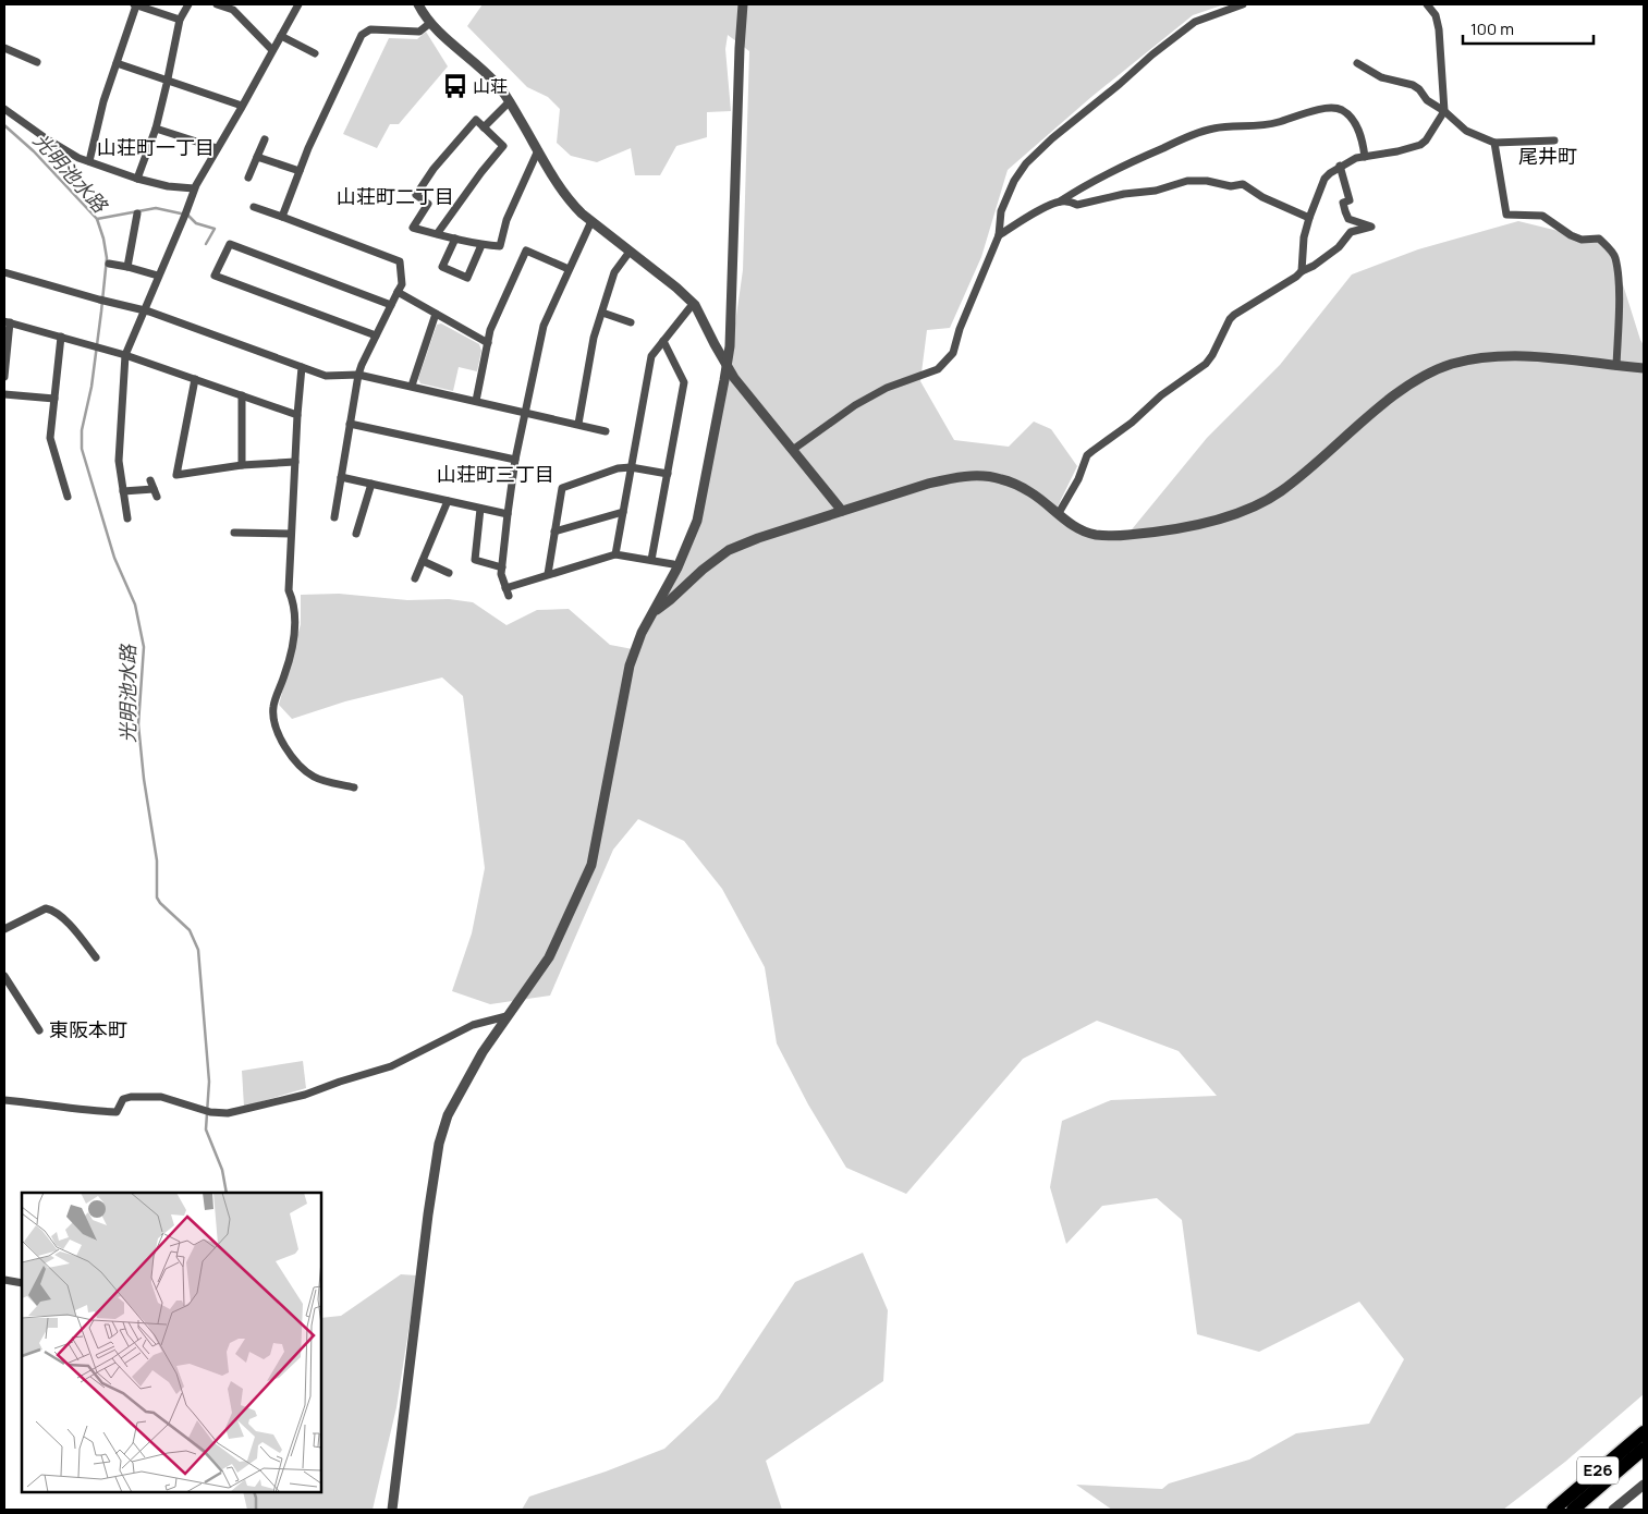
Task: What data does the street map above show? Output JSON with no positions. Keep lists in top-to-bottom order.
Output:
{
  "streets": {
    "highway": ["E26"]
  },
  "districts": [
    "山荘町一丁目",
    "尾井町",
    "山荘町二丁目",
    "山荘町三丁目",
    "東阪本町"
  ],
  "water": ["光明池水路"],
  "places": {
    "bus stop": ["山荘"]
  },
  "scale_bar": "100 m"
}
